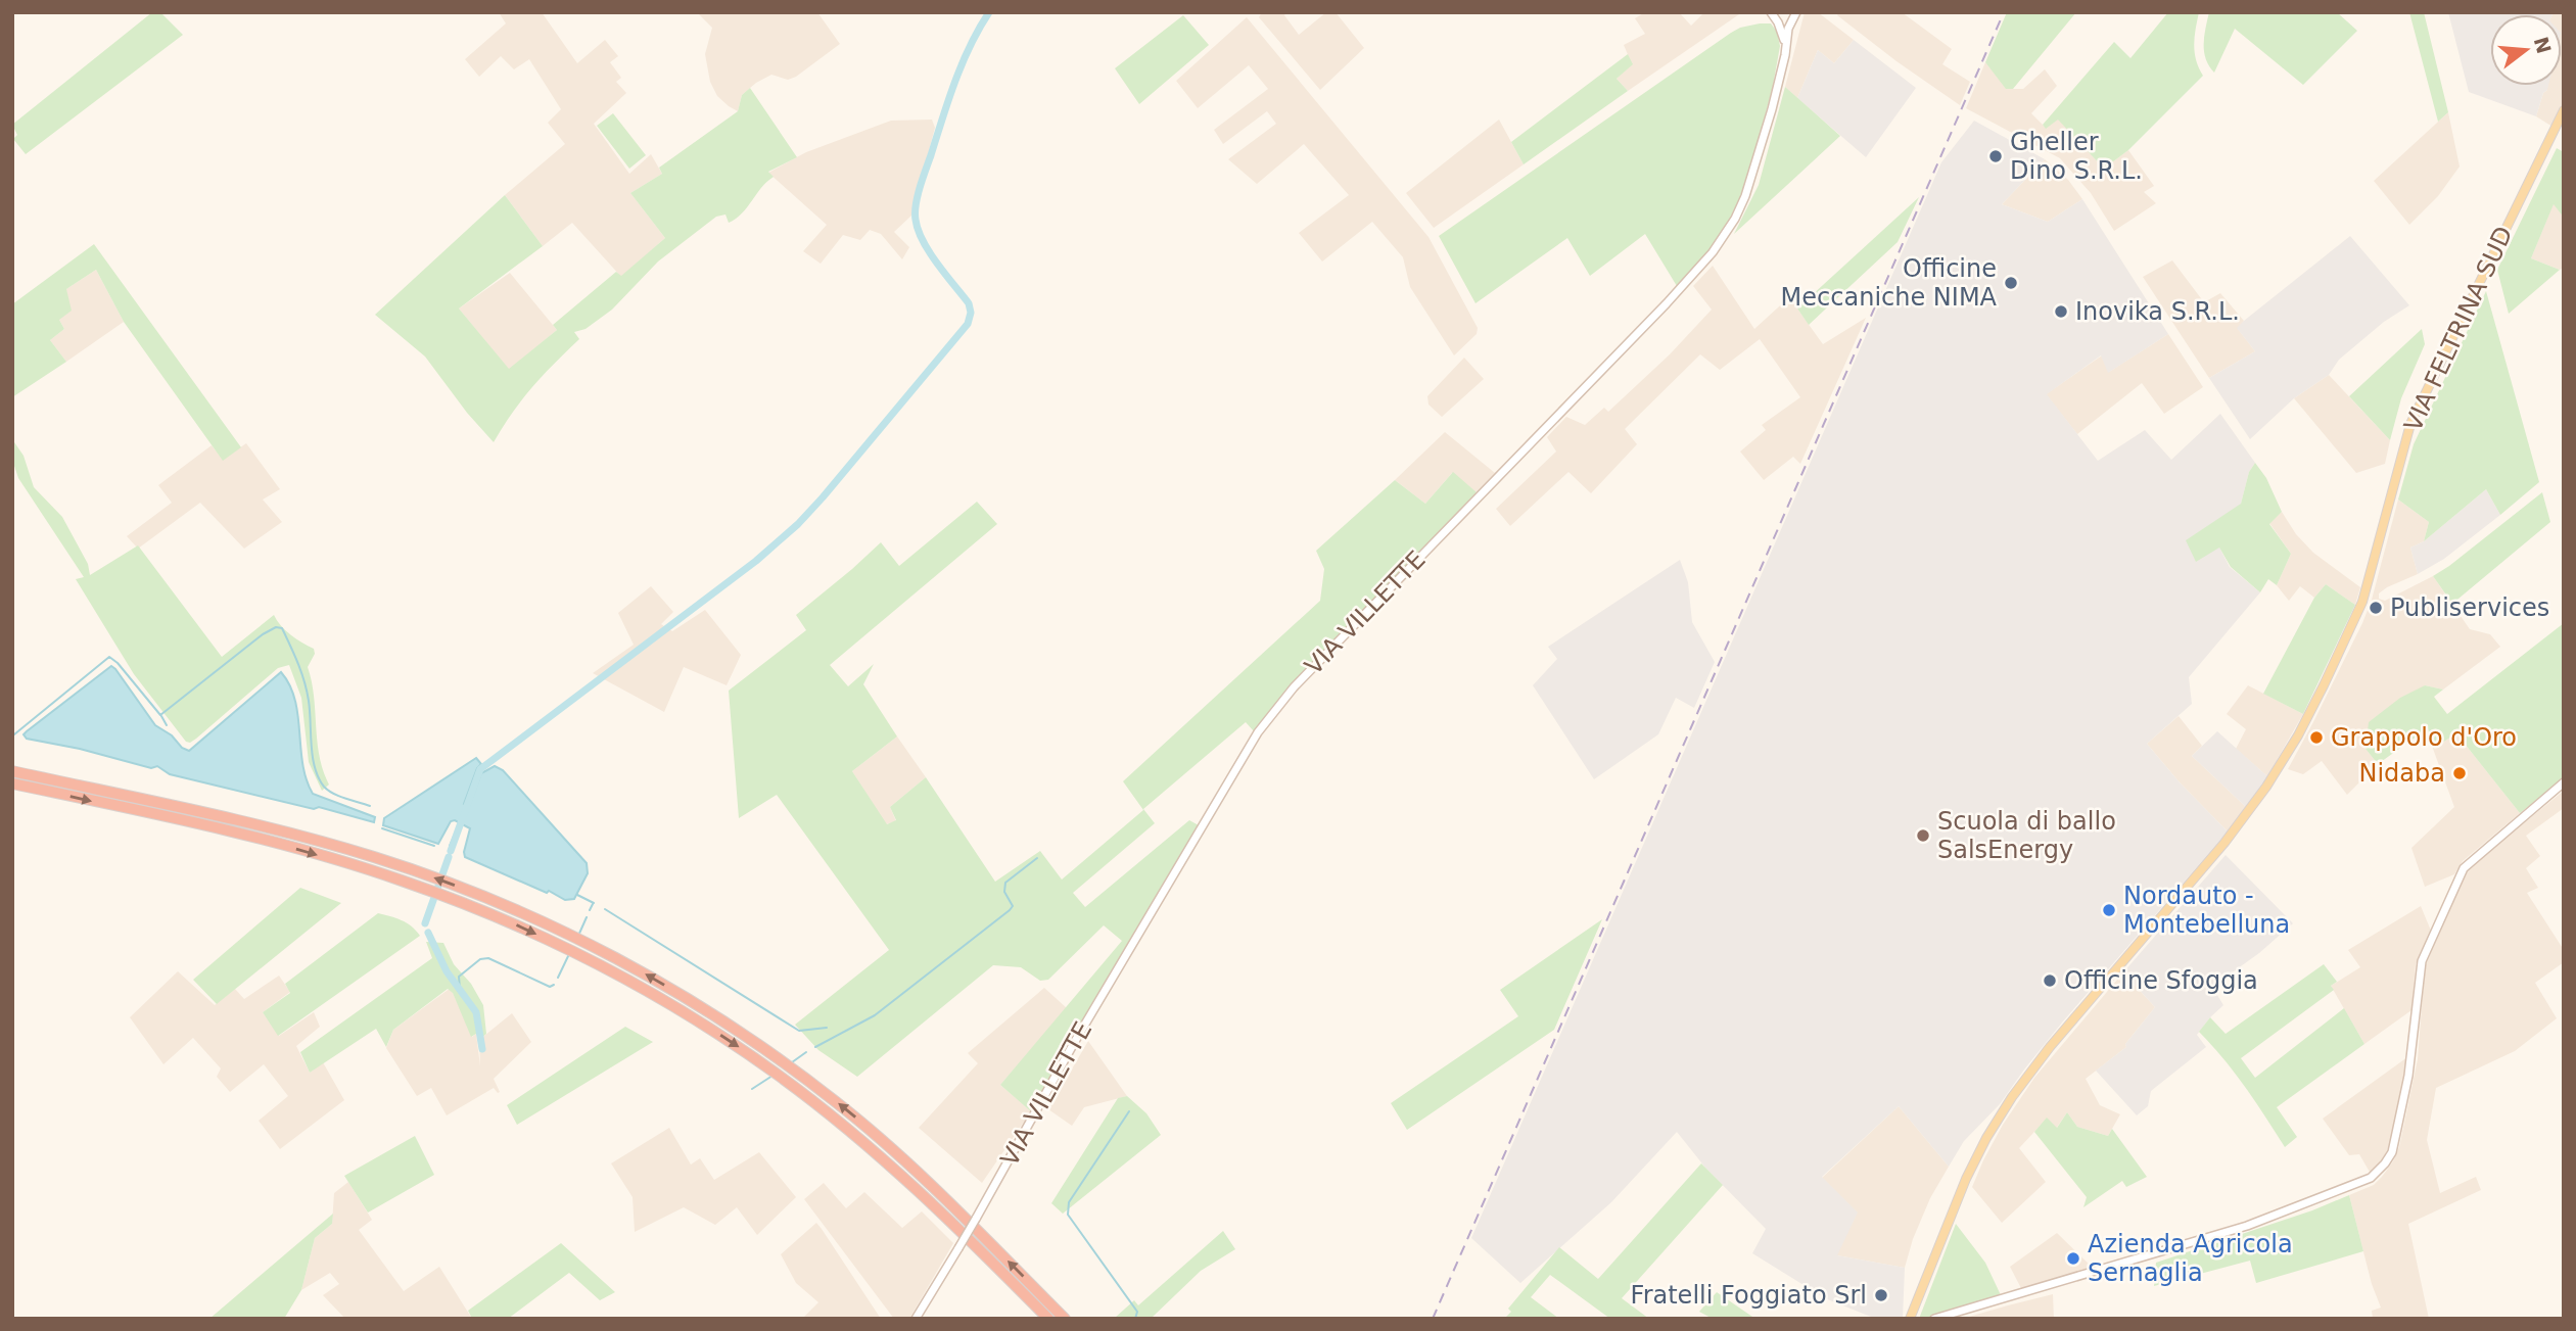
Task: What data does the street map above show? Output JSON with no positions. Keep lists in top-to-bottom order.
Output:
{
  "streets": {
    "main road": ["VIA FELTRINA SUD"],
    "street": ["VIA VILLETTE"]
  },
  "places": [
    "Gheller Dino S.R.L.",
    "Officine Meccaniche NIMA",
    "Inovika S.R.L.",
    "Publiservices",
    "Grappolo d'Oro",
    "Nidaba",
    "Scuola di ballo SalsEnergy",
    "Nordauto - Montebelluna",
    "Officine Sfoggia",
    "Azienda Agricola Sernaglia",
    "Fratelli Foggiato Srl"
  ],
  "north": "right"
}
